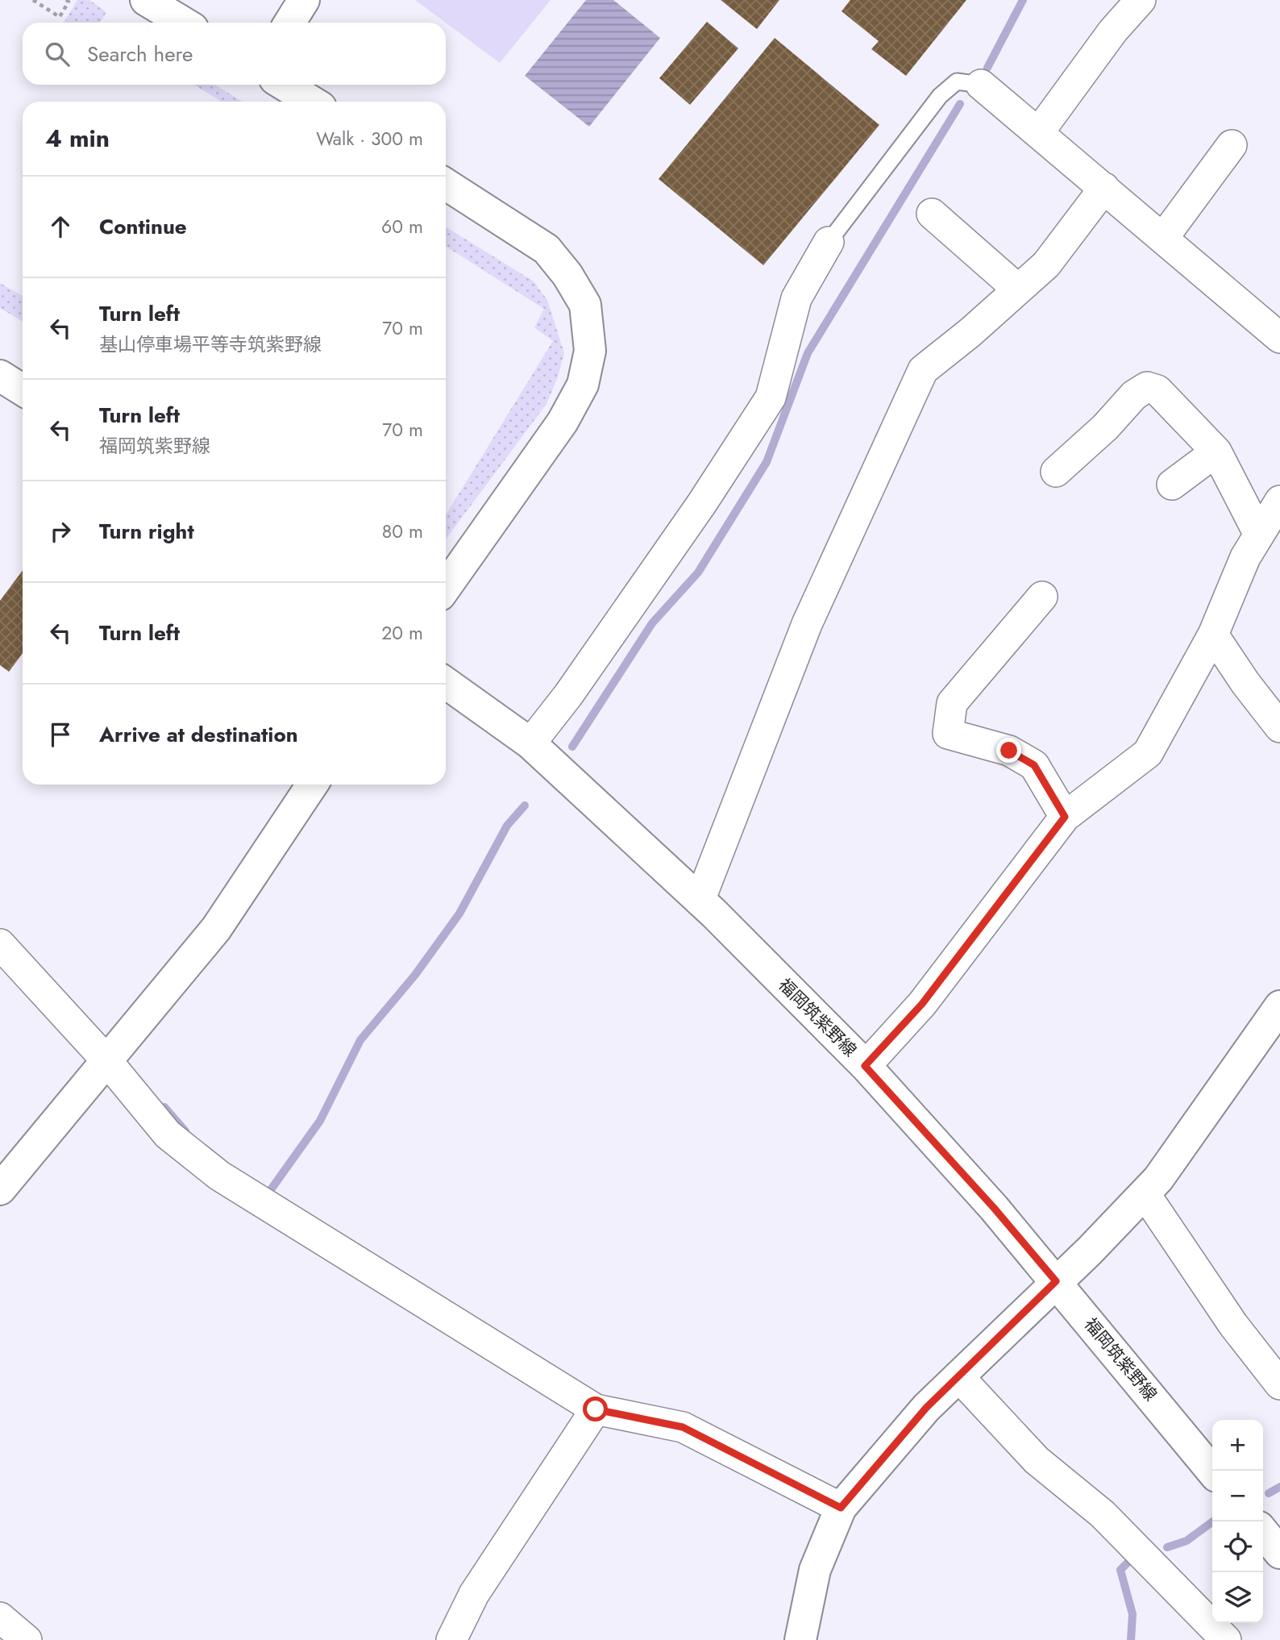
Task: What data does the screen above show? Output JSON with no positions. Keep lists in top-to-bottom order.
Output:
{
  "streets": {
    "main road": ["福岡筑紫野線"]
  },
  "page": {
    "search": "Search here",
    "heading": ["4 min", "Walk · 300 m"],
    "list": [
      ["Continue", "60 m"],
      ["Turn left", "基山停車場平等寺筑紫野線", "70 m"],
      ["Turn left", "福岡筑紫野線", "70 m"],
      ["Turn right", "80 m"],
      ["Turn left", "20 m"],
      "Arrive at destination"
    ],
    "map_buttons": ["+", "−"]
  }
}
